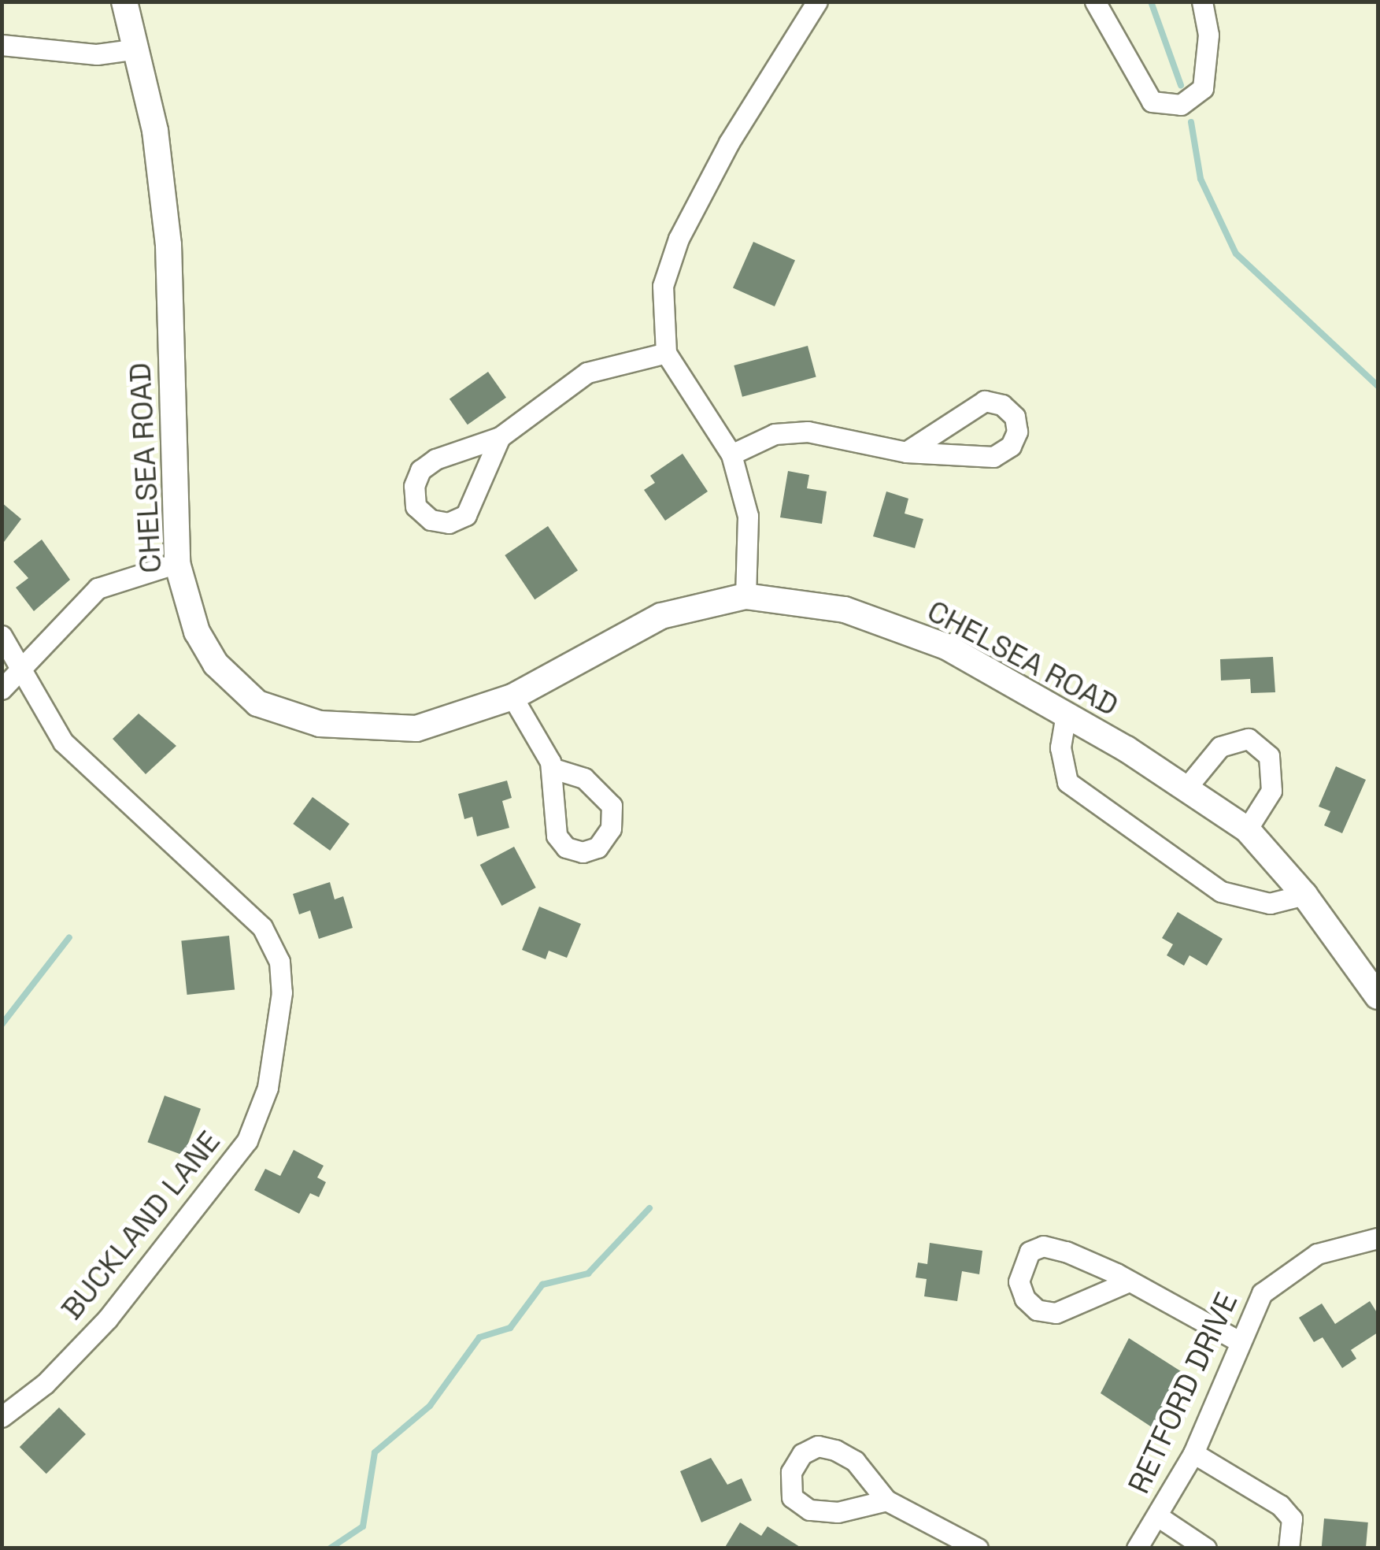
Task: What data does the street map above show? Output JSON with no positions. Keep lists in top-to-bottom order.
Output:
{
  "streets": {
    "street": ["CHELSEA ROAD", "BUCKLAND LANE", "RETFORD DRIVE"]
  }
}
